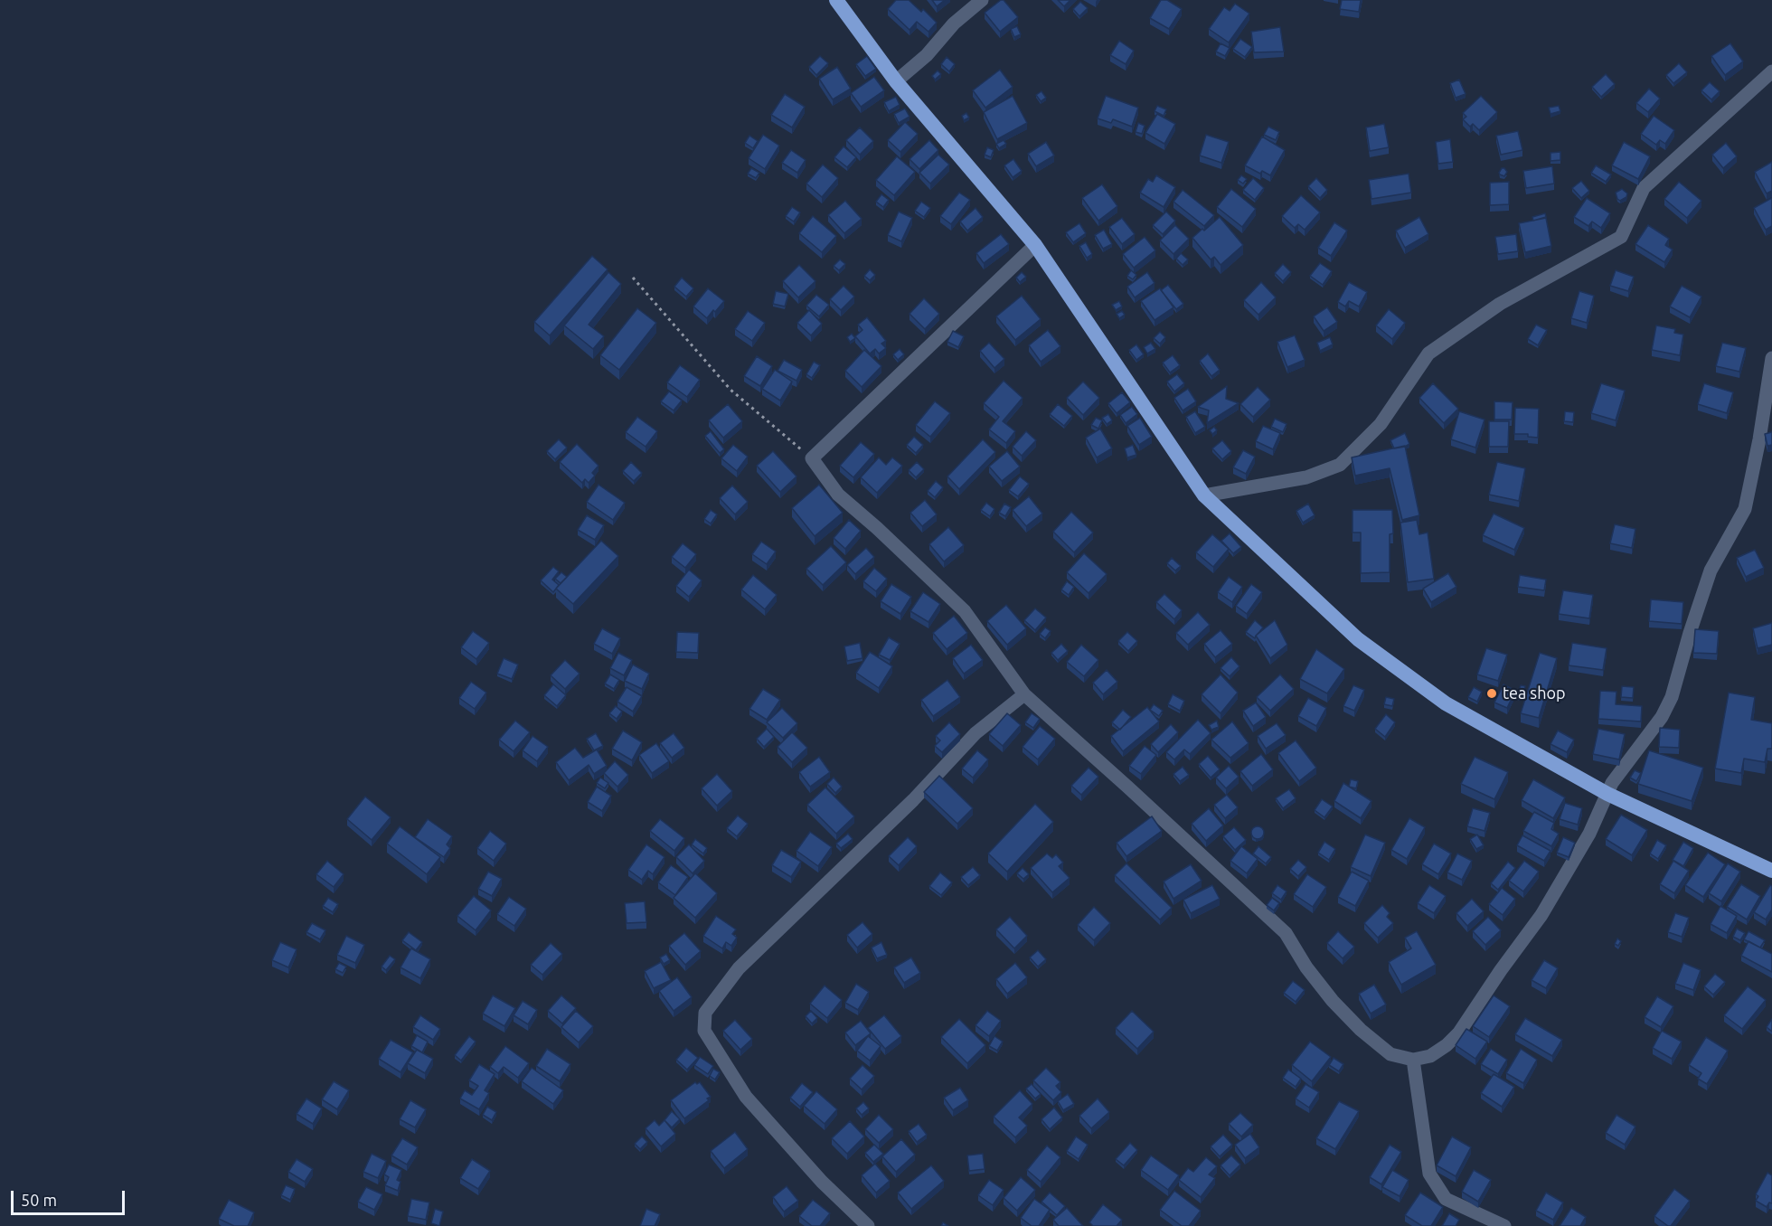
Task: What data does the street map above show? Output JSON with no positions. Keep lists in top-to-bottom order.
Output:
{
  "places": ["tea shop"],
  "scale_bar": "50 m"
}
